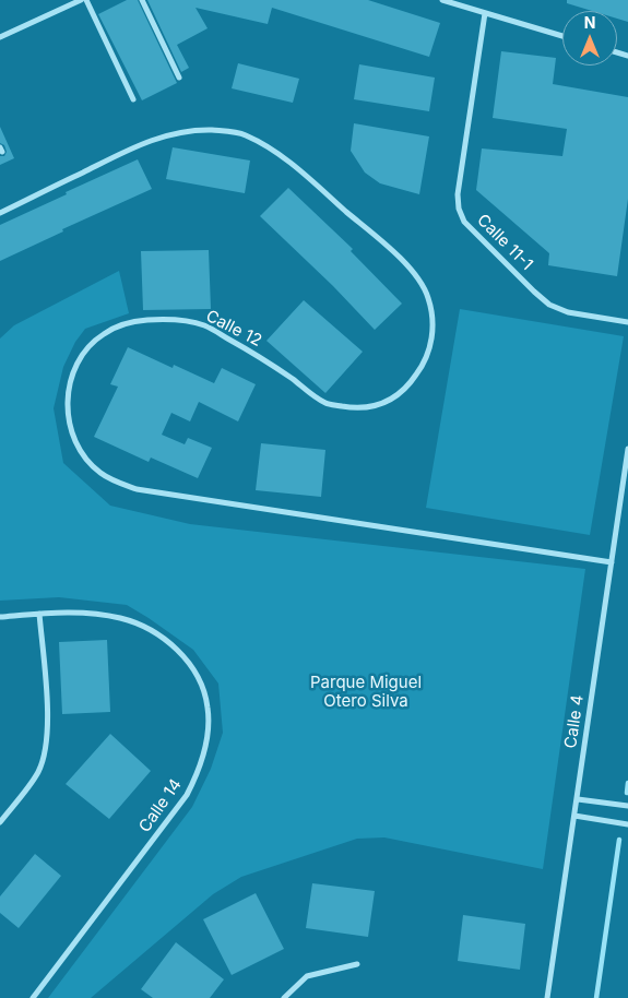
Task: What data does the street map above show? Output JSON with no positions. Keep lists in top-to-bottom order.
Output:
{
  "streets": {
    "street": [
      "Calle 11-1",
      "Calle 12",
      "Calle 4",
      "Calle 14"
    ]
  },
  "crossings": [
    ["Calle 12", "Calle 4"]
  ],
  "parks": ["Parque Miguel Otero Silva"],
  "north": "top"
}
